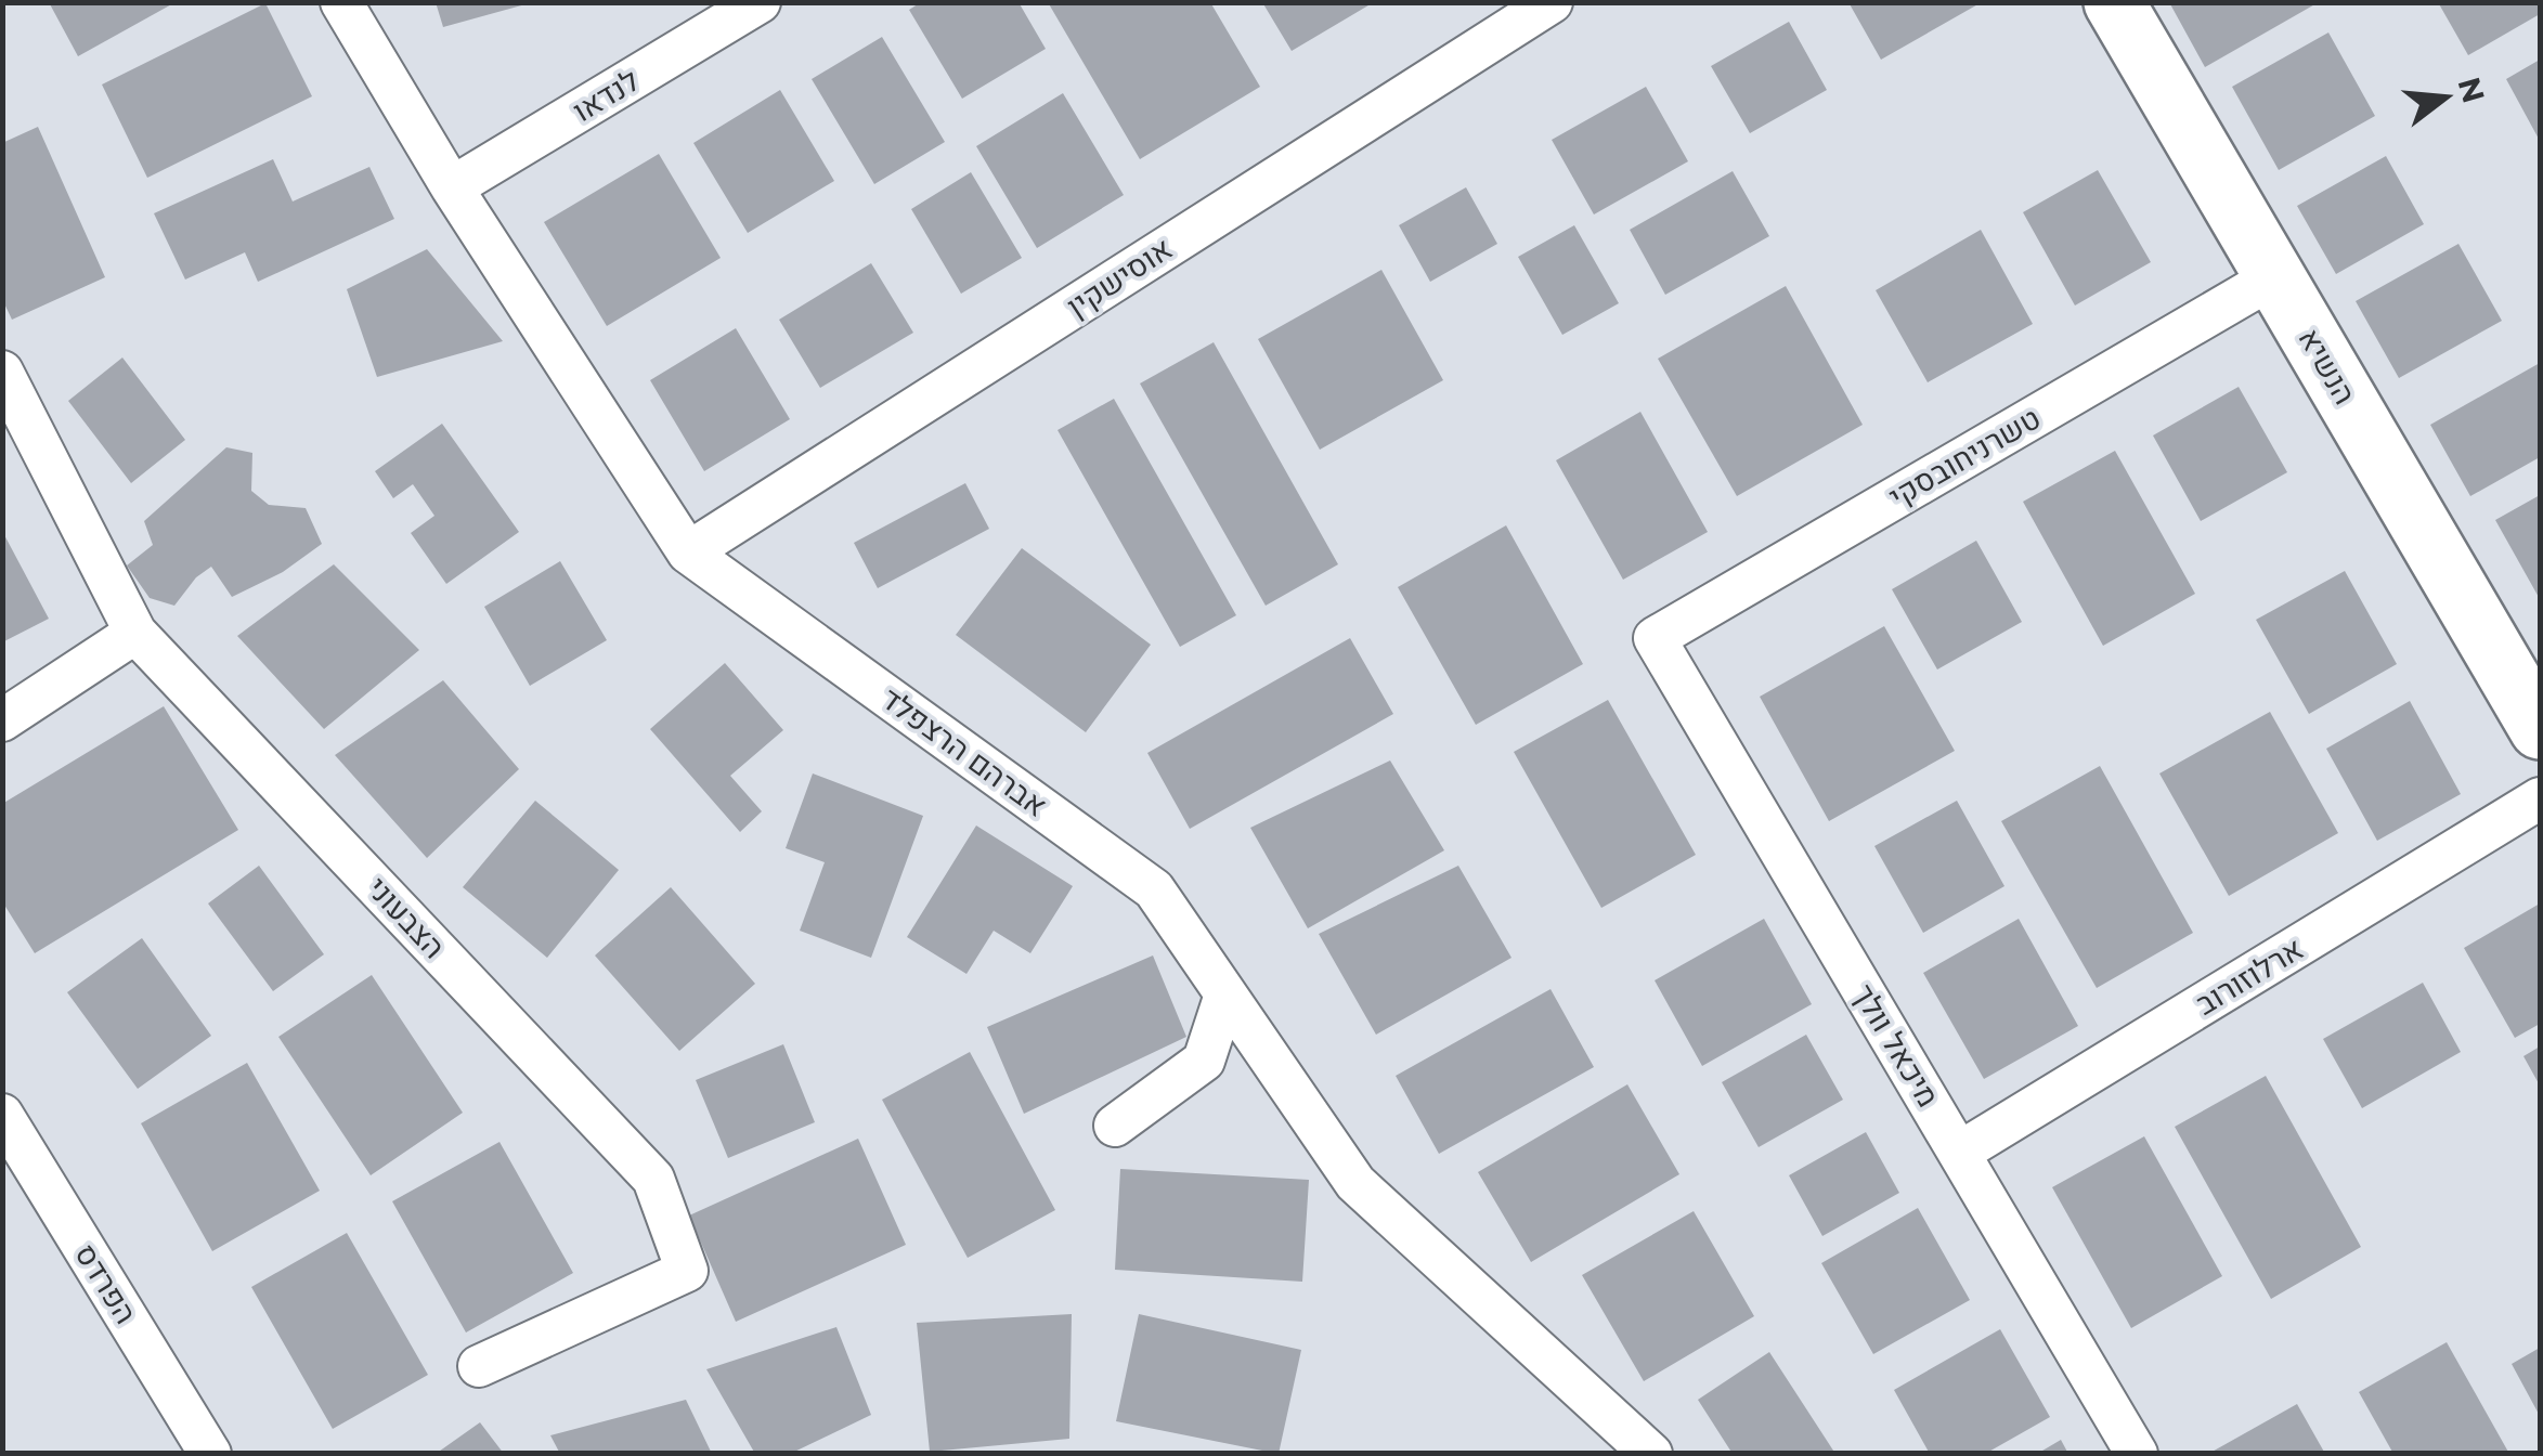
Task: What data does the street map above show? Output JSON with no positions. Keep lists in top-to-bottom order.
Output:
{
  "streets": {
    "street": [
      "לנדאו",
      "אוסישקין",
      "הנשיא",
      "טשרניחובסקי",
      "אברהם הרצפלד",
      "הצבעוני",
      "ארלוזורוב",
      "מיכאל וולך",
      "הפרדס"
    ]
  },
  "crossings": [
    ["לנדאו", "אברהם הרצפלד"],
    ["אוסישקין", "אברהם הרצפלד"],
    ["הנשיא", "טשרניחובסקי"],
    ["טשרניחובסקי", "מיכאל וולך"],
    ["ארלוזורוב", "מיכאל וולך"]
  ],
  "north": "right"
}
